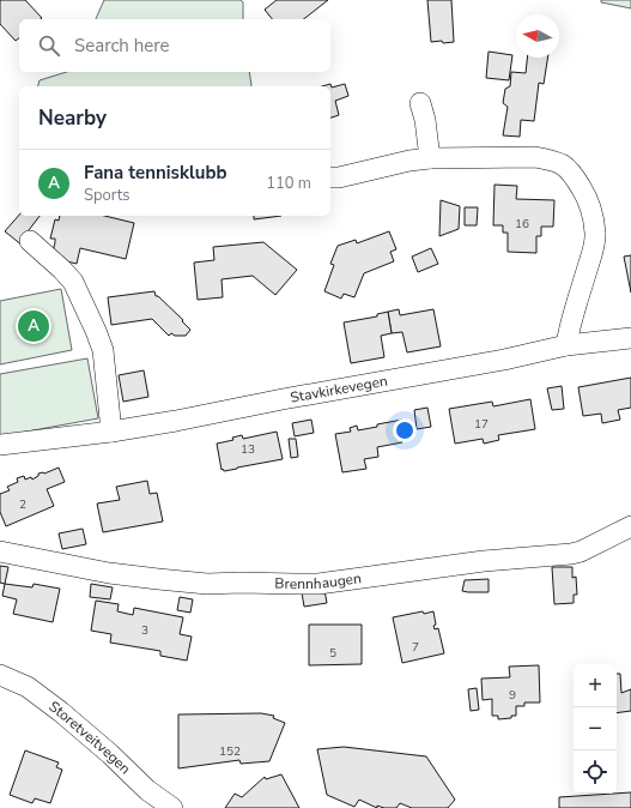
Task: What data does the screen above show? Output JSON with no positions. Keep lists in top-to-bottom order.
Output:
{
  "streets": {
    "street": ["Stavkirkevegen", "Brennhaugen", "Storetveitvegen"]
  },
  "house_numbers": [
    "16",
    "17",
    "13",
    "2",
    "3",
    "7",
    "5",
    "9",
    "152"
  ],
  "north": "left",
  "page": {
    "search": "Search here",
    "heading": "Nearby",
    "list": [
      {
        "mark": "A",
        "name": "Fana tennisklubb",
        "note": "Sports",
        "value": "110 m"
      }
    ],
    "pins": "A",
    "map_buttons": ["+", "−"]
  }
}
